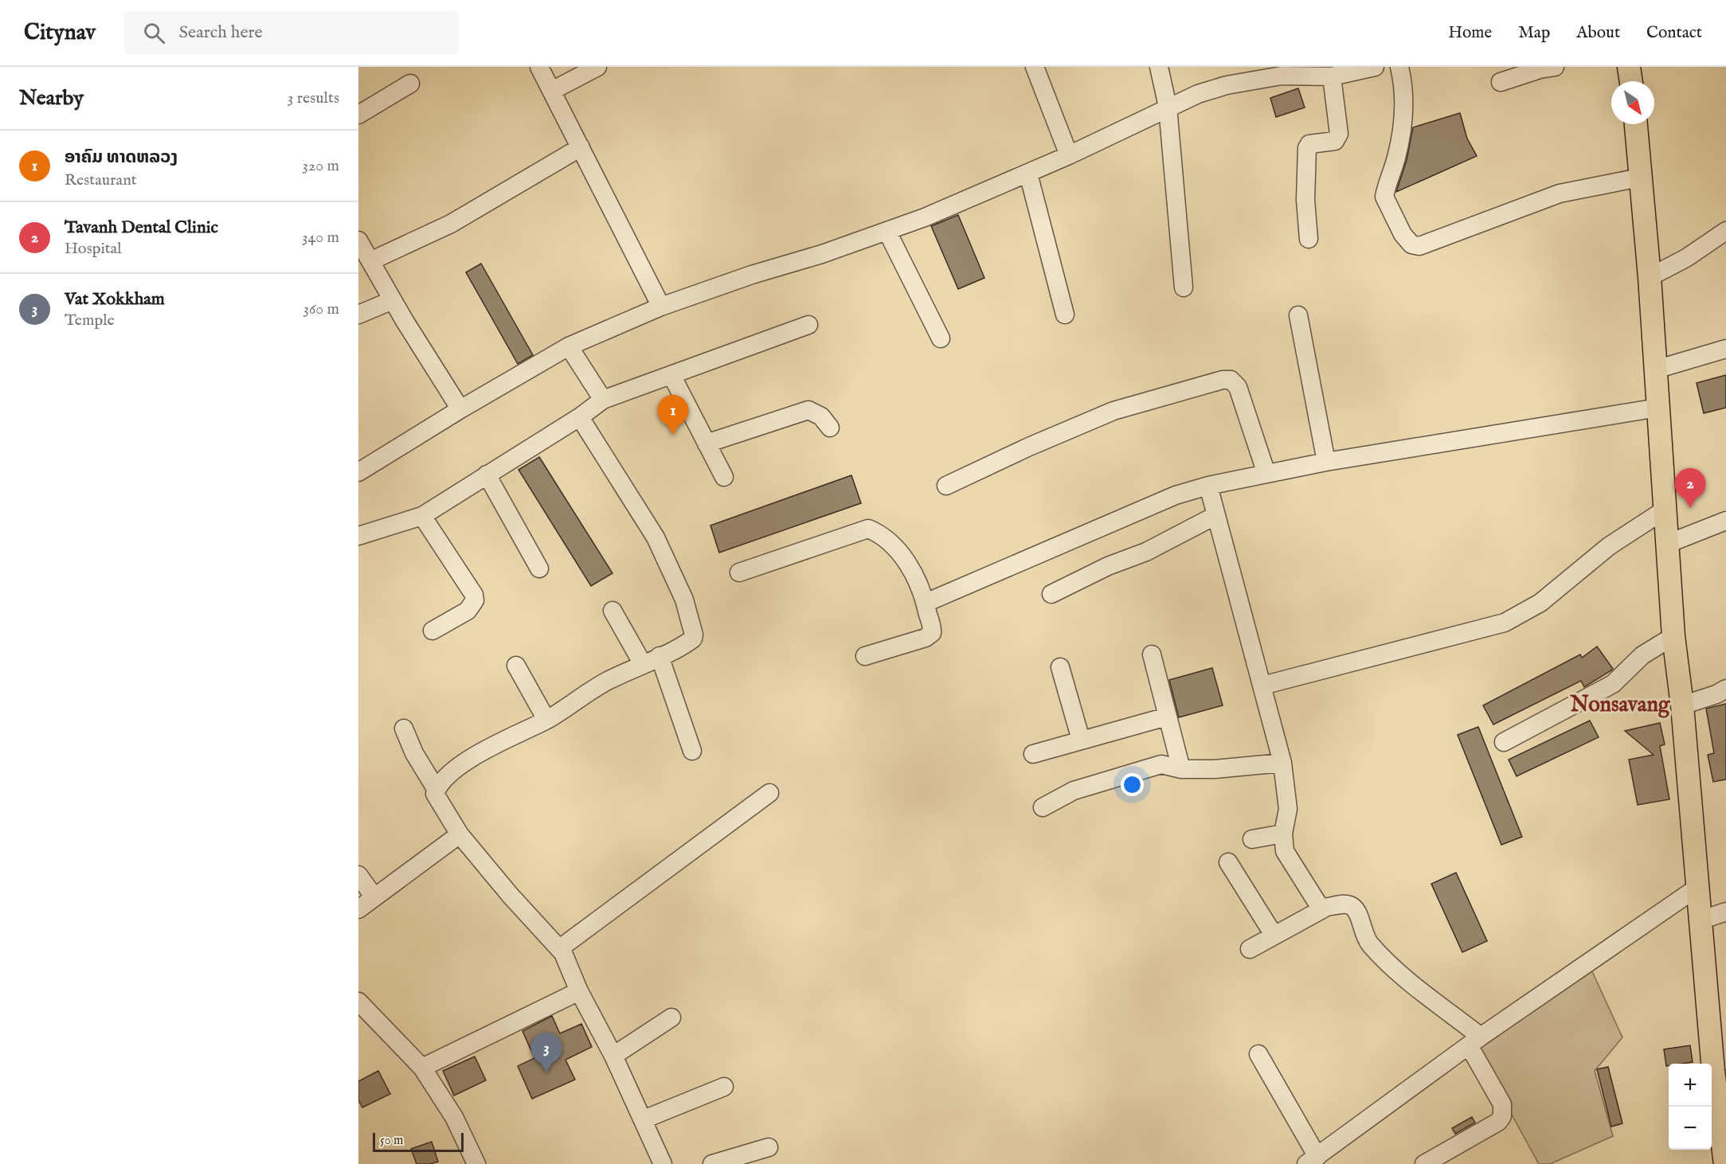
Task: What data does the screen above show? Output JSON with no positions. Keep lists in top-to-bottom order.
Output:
{
  "districts": ["Nonsavang"],
  "scale_bar": "50 m",
  "north": "bottom right",
  "page": {
    "header": "Citynav",
    "search": "Search here",
    "nav": [
      "Home",
      "Map",
      "About",
      "Contact"
    ],
    "heading": ["Nearby", "3 results"],
    "list": [
      {
        "mark": "1",
        "name": "ອາຄົມ ທາດຫລວງ",
        "note": "Restaurant",
        "value": "320 m"
      },
      {
        "mark": "2",
        "name": "Tavanh Dental Clinic",
        "note": "Hospital",
        "value": "340 m"
      },
      {
        "mark": "3",
        "name": "Vat Xokkham",
        "note": "Temple",
        "value": "360 m"
      }
    ],
    "pins": ["1", "2", "3"],
    "map_buttons": ["+", "−"],
    "scale": "50 m"
  }
}
